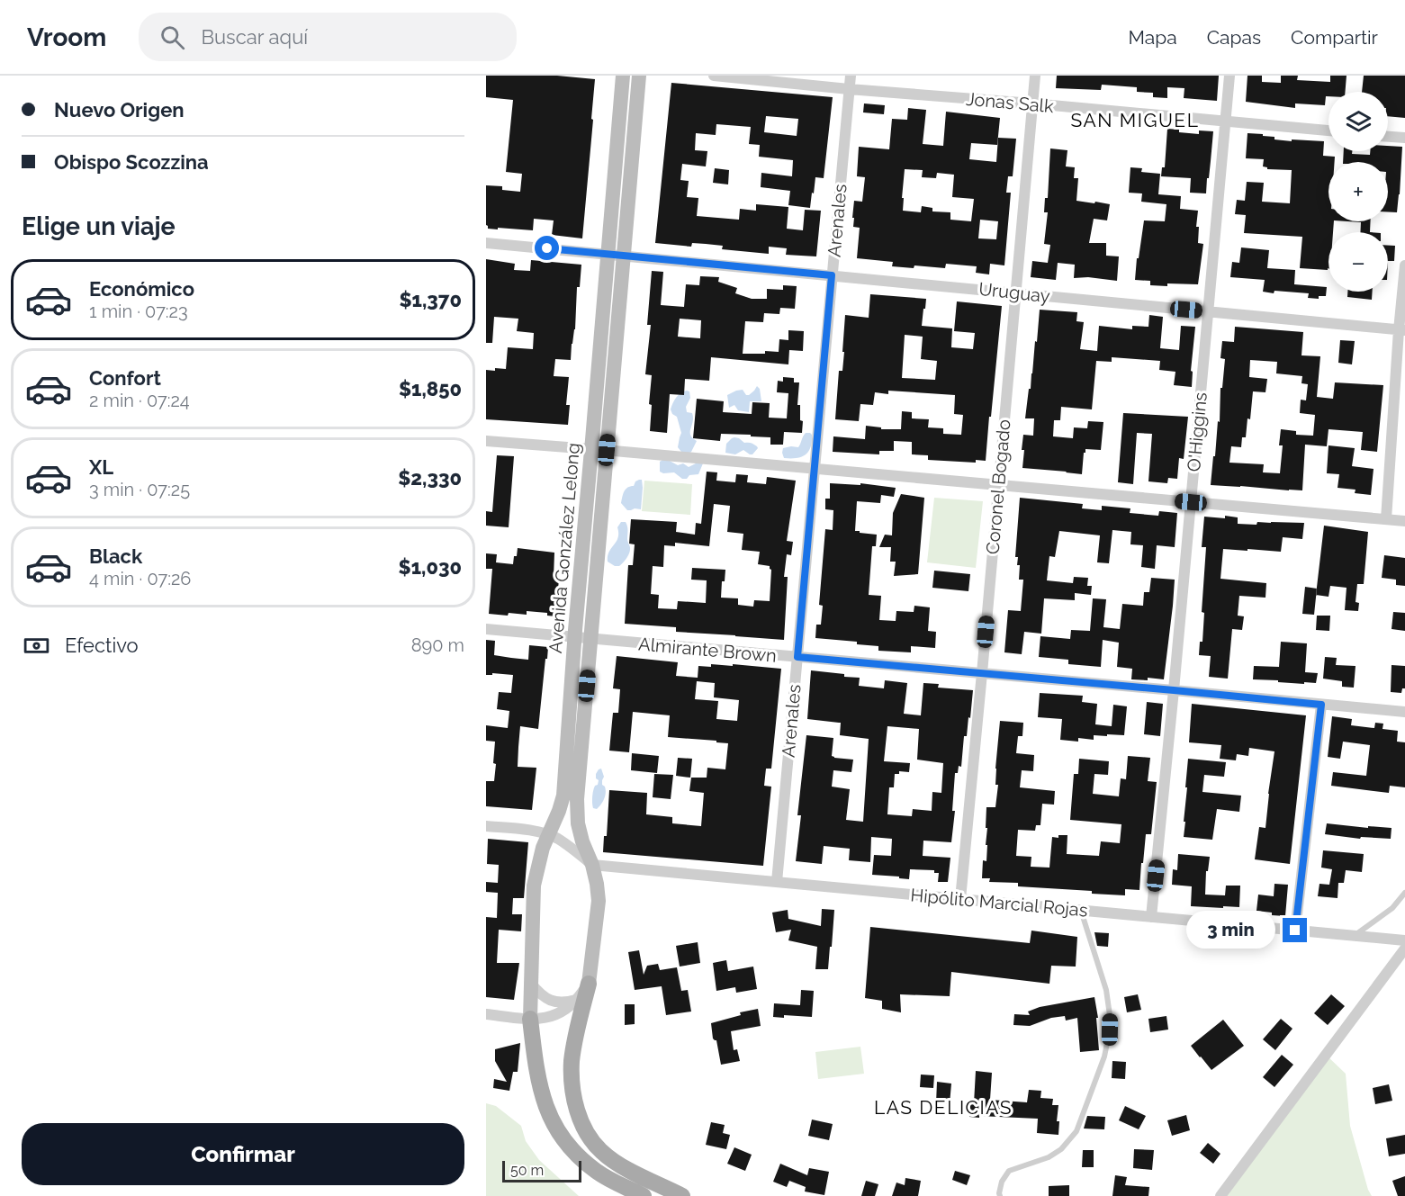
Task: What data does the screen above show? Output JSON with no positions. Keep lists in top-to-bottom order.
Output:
{
  "streets": {
    "main road": ["Avenida González Lelong"],
    "street": [
      "Jonas Salk",
      "Arenales",
      "Uruguay",
      "O'Higgins",
      "Coronel Bogado",
      "Almirante Brown",
      "Hipólito Marcial Rojas"
    ]
  },
  "crossings": [
    ["Jonas Salk", "Arenales"],
    ["Jonas Salk", "O'Higgins"],
    ["Jonas Salk", "Coronel Bogado"],
    ["Arenales", "Uruguay"],
    ["Arenales", "Almirante Brown"],
    ["Arenales", "Hipólito Marcial Rojas"],
    ["Uruguay", "O'Higgins"],
    ["Uruguay", "Coronel Bogado"],
    ["Uruguay", "Avenida González Lelong"],
    ["O'Higgins", "Almirante Brown"],
    ["O'Higgins", "Hipólito Marcial Rojas"],
    ["Coronel Bogado", "Almirante Brown"],
    ["Coronel Bogado", "Hipólito Marcial Rojas"],
    ["Avenida González Lelong", "Almirante Brown"],
    ["Avenida González Lelong", "Hipólito Marcial Rojas"]
  ],
  "districts": ["SAN MIGUEL", "LAS DELICIAS"],
  "scale_bar": "50 m",
  "page": {
    "header": "Vroom",
    "search": "Buscar aquí",
    "nav": ["Mapa", "Capas", "Compartir"],
    "banner": ["Nuevo Origen", "Obispo Scozzina"],
    "map_buttons": ["+", "−"],
    "heading": "Elige un viaje",
    "list": [
      {
        "name": "Económico",
        "note": "1 min · 07:23",
        "value": "$1,370"
      },
      {
        "name": "Confort",
        "note": "2 min · 07:24",
        "value": "$1,850"
      },
      {
        "name": "XL",
        "note": "3 min · 07:25",
        "value": "$2,330"
      },
      {
        "name": "Black",
        "note": "4 min · 07:26",
        "value": "$1,030"
      }
    ],
    "pay": ["Efectivo", "890 m"],
    "bubble": "3 min",
    "buttons": "Confirmar",
    "scale": "50 m"
  }
}
